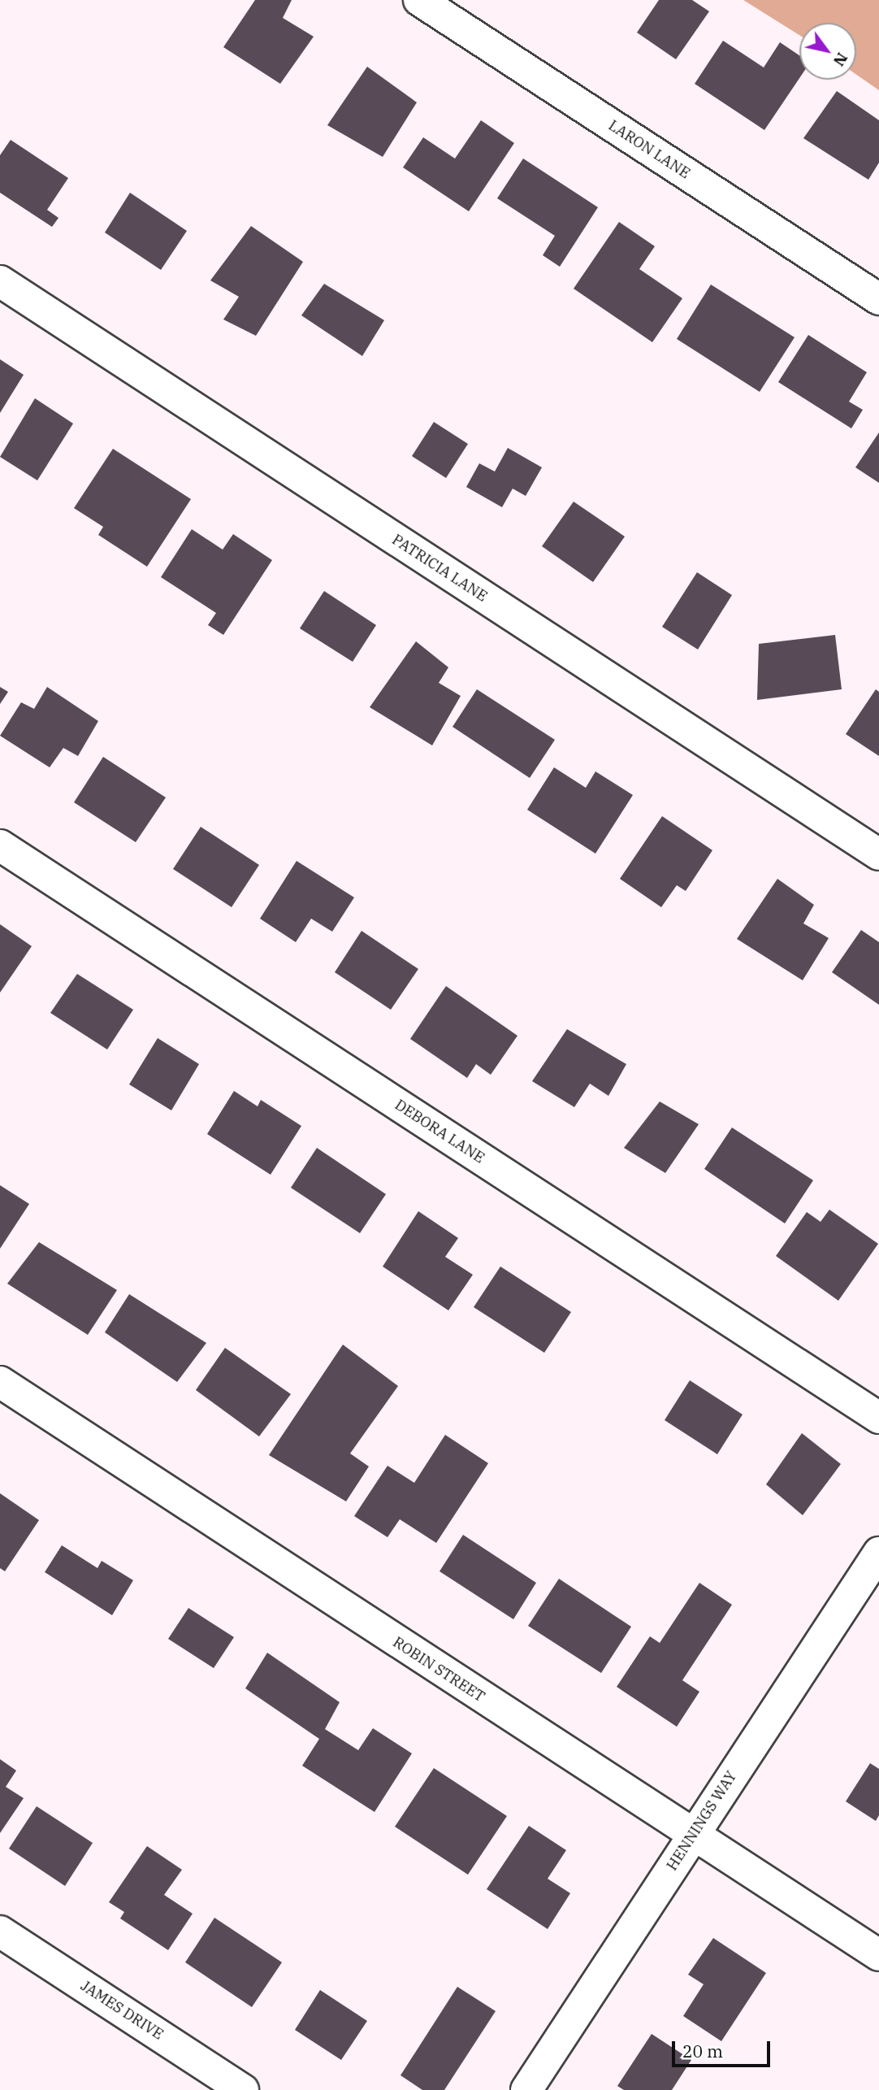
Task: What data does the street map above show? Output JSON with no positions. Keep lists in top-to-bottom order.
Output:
{
  "streets": {
    "street": [
      "LARON LANE",
      "PATRICIA LANE",
      "DEBORA LANE",
      "ROBIN STREET",
      "HENNINGS WAY",
      "JAMES DRIVE"
    ]
  },
  "crossings": [
    ["ROBIN STREET", "HENNINGS WAY"]
  ],
  "scale_bar": "20 m",
  "north": "bottom right"
}
